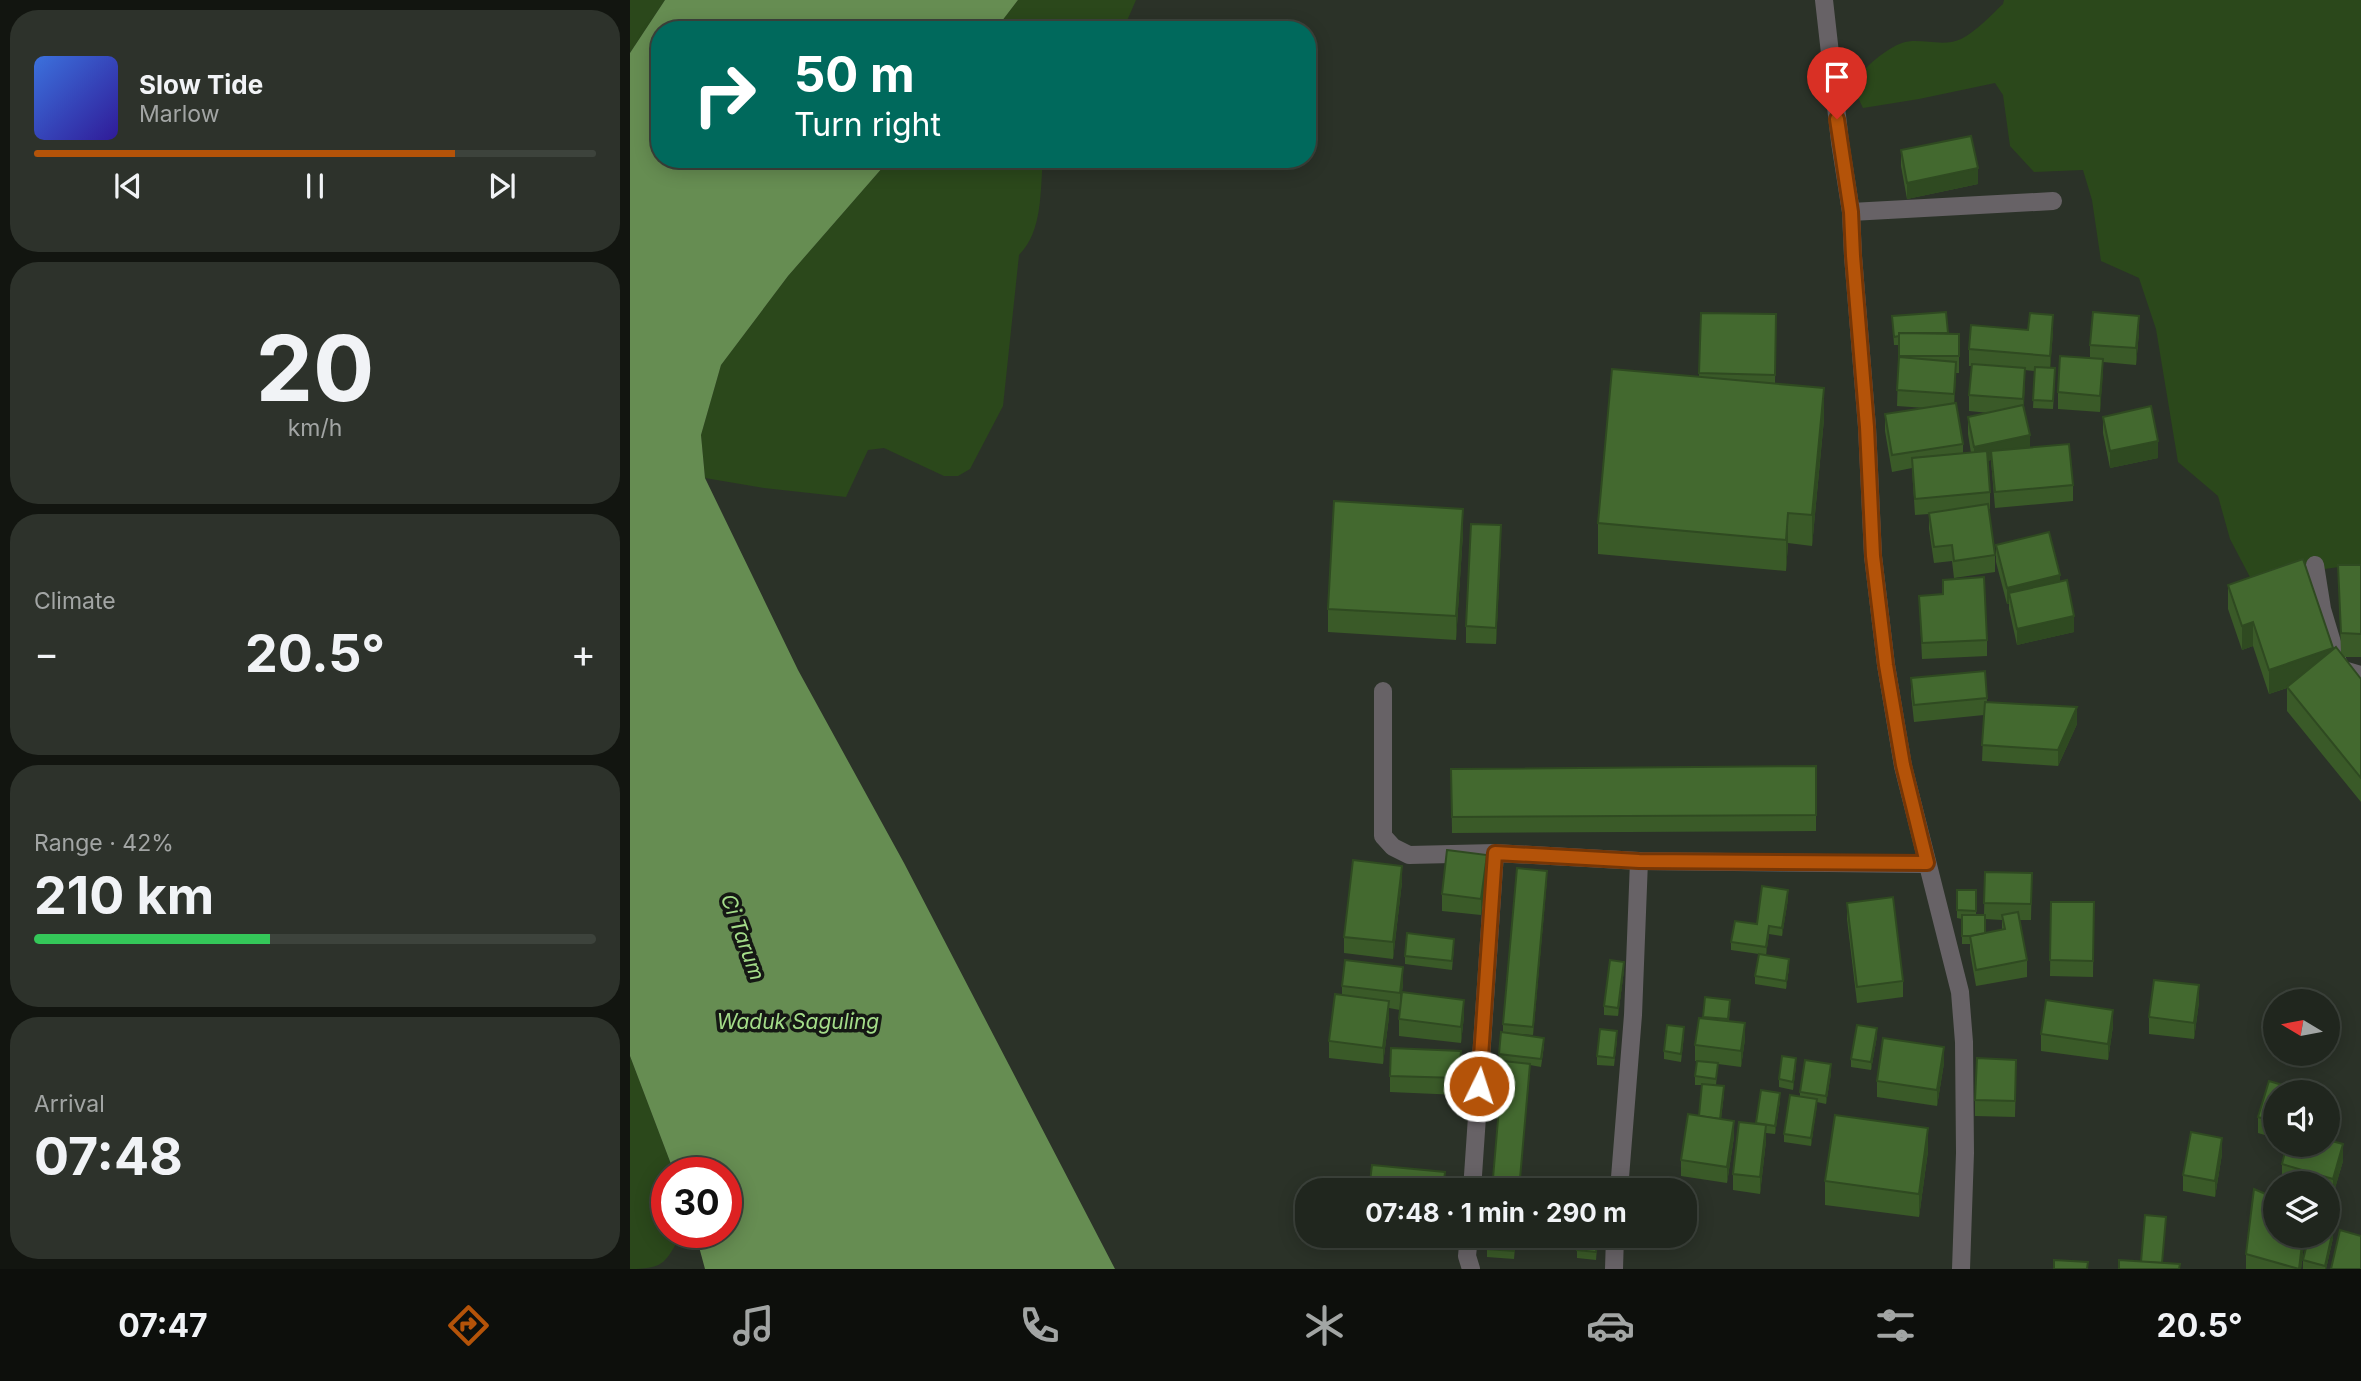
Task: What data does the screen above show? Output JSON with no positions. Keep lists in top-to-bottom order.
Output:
{
  "water": ["Ci Tarum", "Waduk Saguling"],
  "north": "left",
  "page": {
    "turn": ["50 m", "Turn right"],
    "song": ["Slow Tide", "Marlow"],
    "tile": [
      ["20", "km/h"],
      "Climate",
      ["Range · 42%", "210 km"],
      ["Arrival", "07:48"]
    ],
    "heat": ["−", "20.5°", "+"],
    "limit": "30",
    "trip": "07:48 · 1 min · 290 m",
    "tabs": ["07:47", "20.5°"]
  }
}
